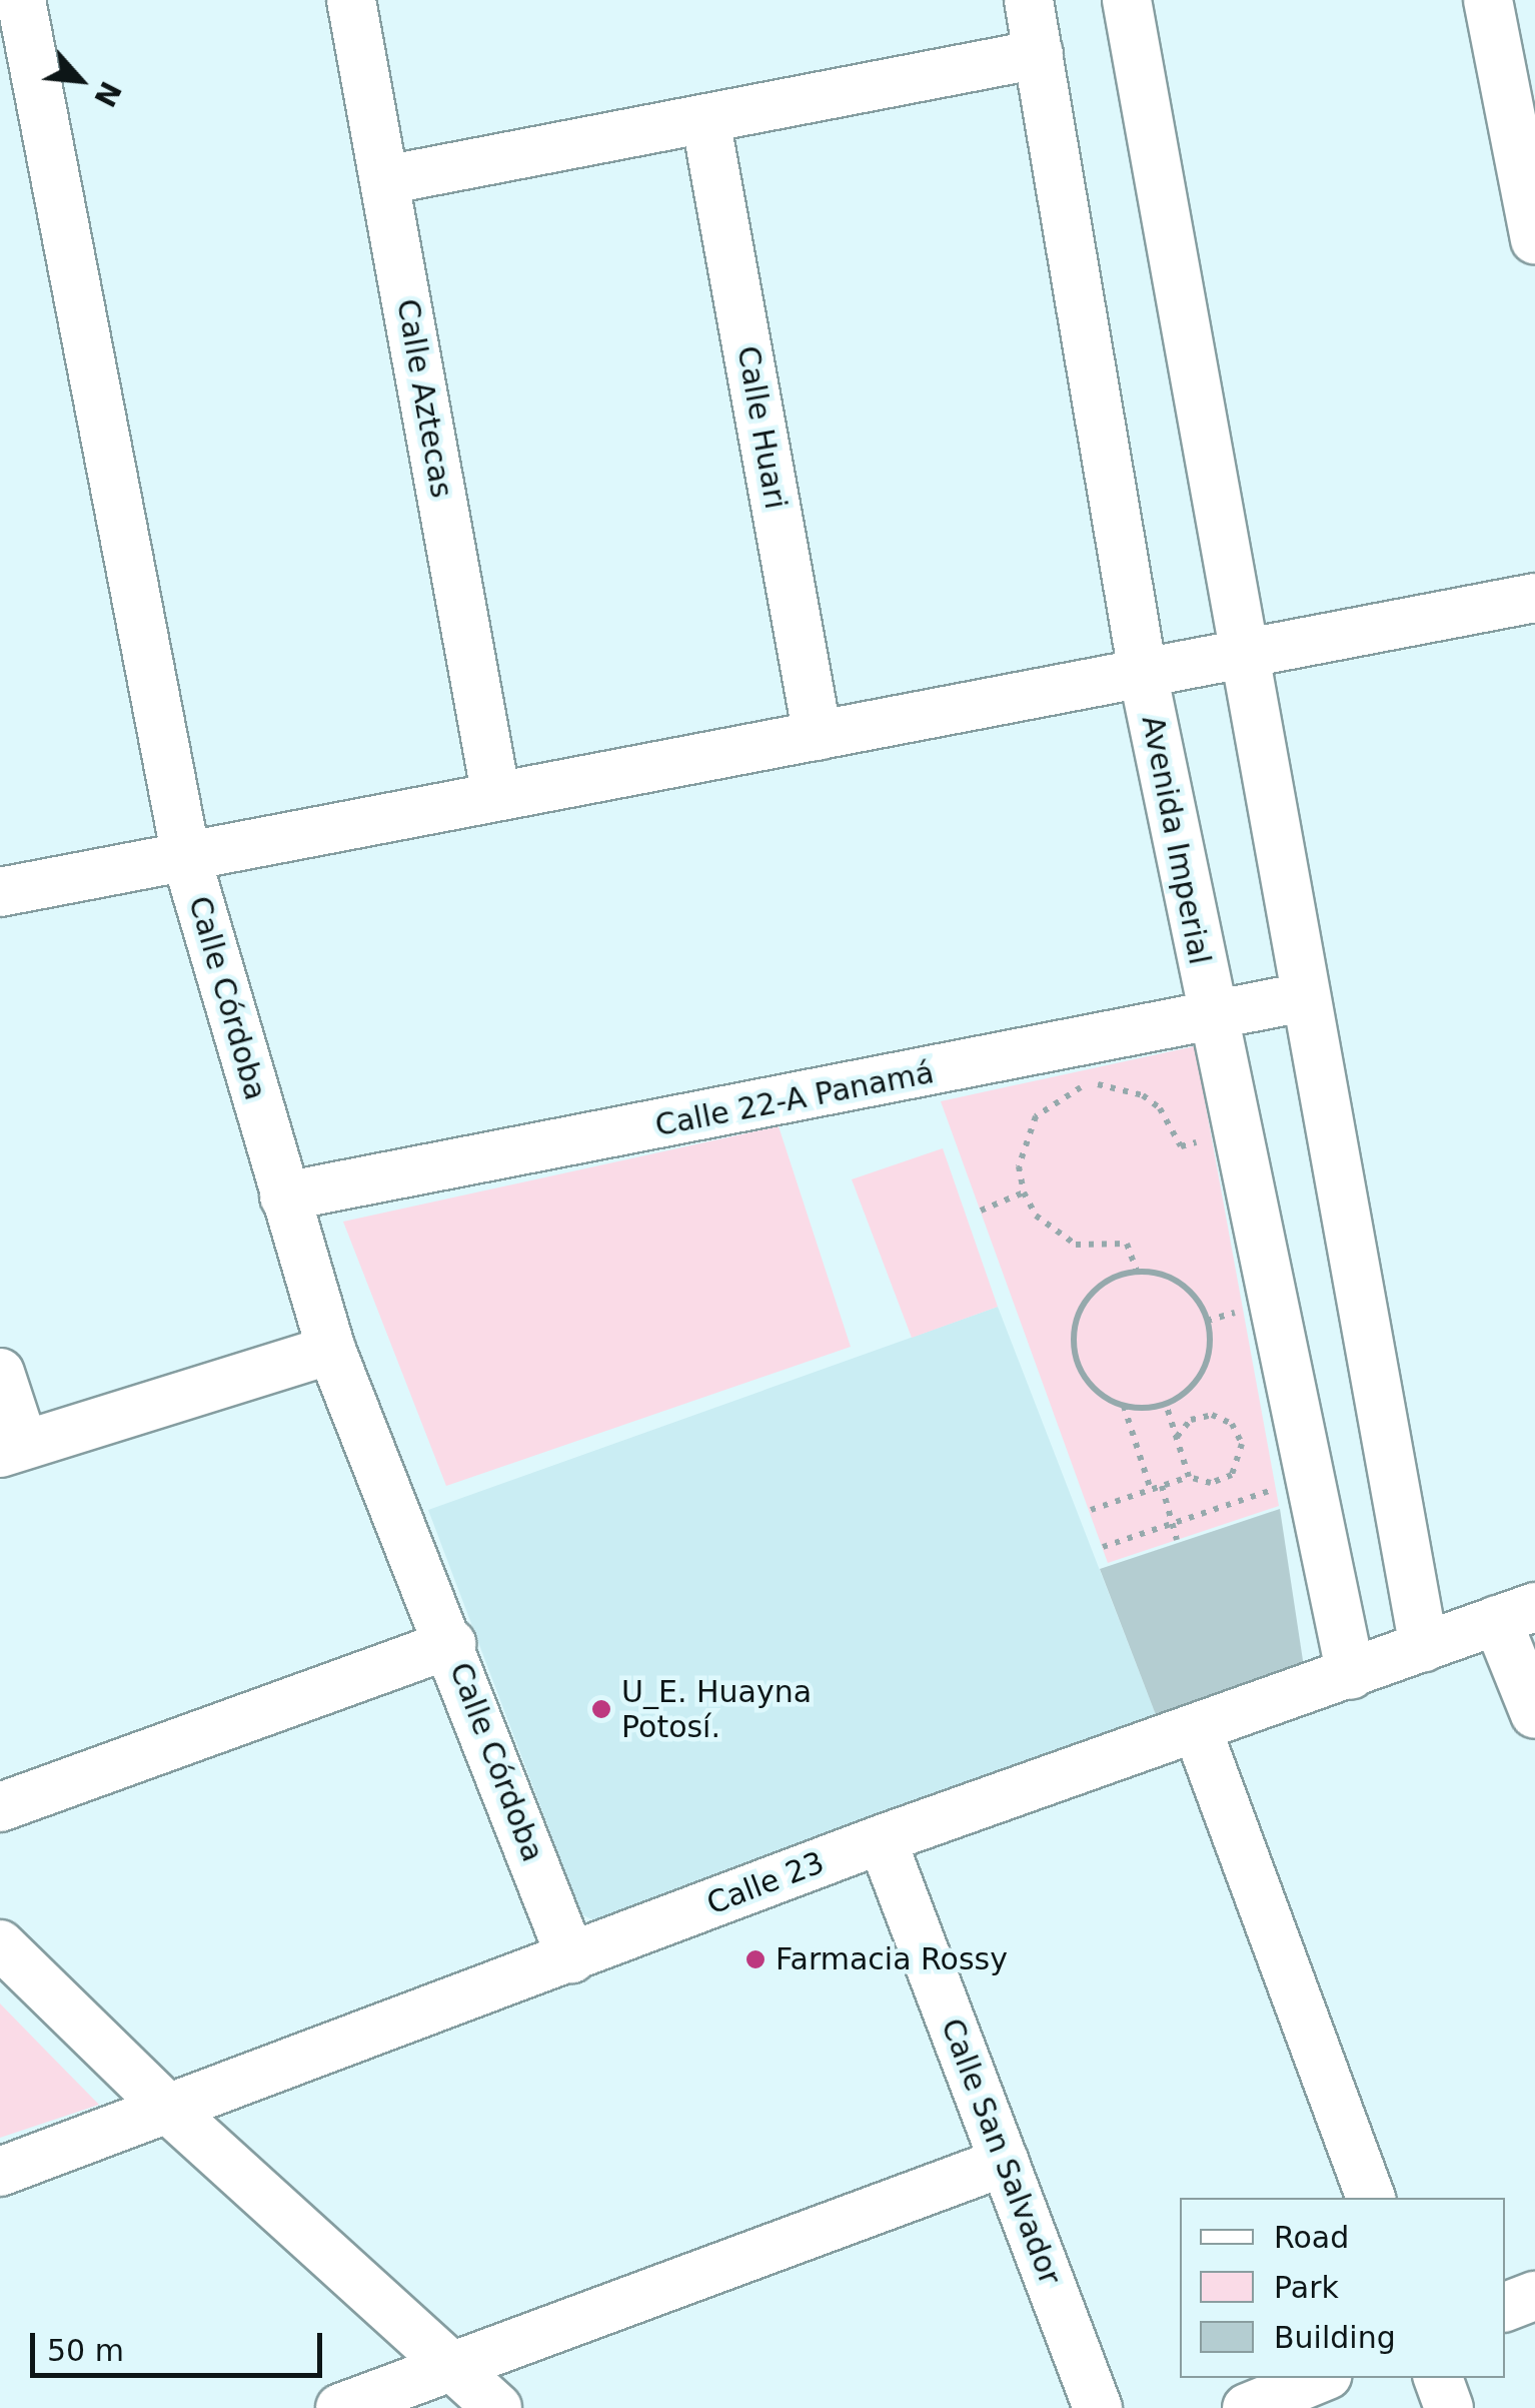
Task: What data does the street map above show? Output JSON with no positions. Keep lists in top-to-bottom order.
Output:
{
  "streets": {
    "street": [
      "Calle Aztecas",
      "Calle Huari",
      "Avenida Imperial",
      "Calle Córdoba",
      "Calle 22-A Panamá",
      "Calle 23",
      "Calle San Salvador"
    ]
  },
  "crossings": [
    ["Avenida Imperial", "Calle 22-A Panamá"],
    ["Avenida Imperial", "Calle 23"],
    ["Calle Córdoba", "Calle 22-A Panamá"],
    ["Calle Córdoba", "Calle 23"],
    ["Calle 23", "Calle San Salvador"]
  ],
  "places": ["U_E. Huayna Potosí.", "Farmacia Rossy"],
  "legend": ["Road", "Park", "Building"],
  "scale_bar": "50 m",
  "north": "bottom right"
}
